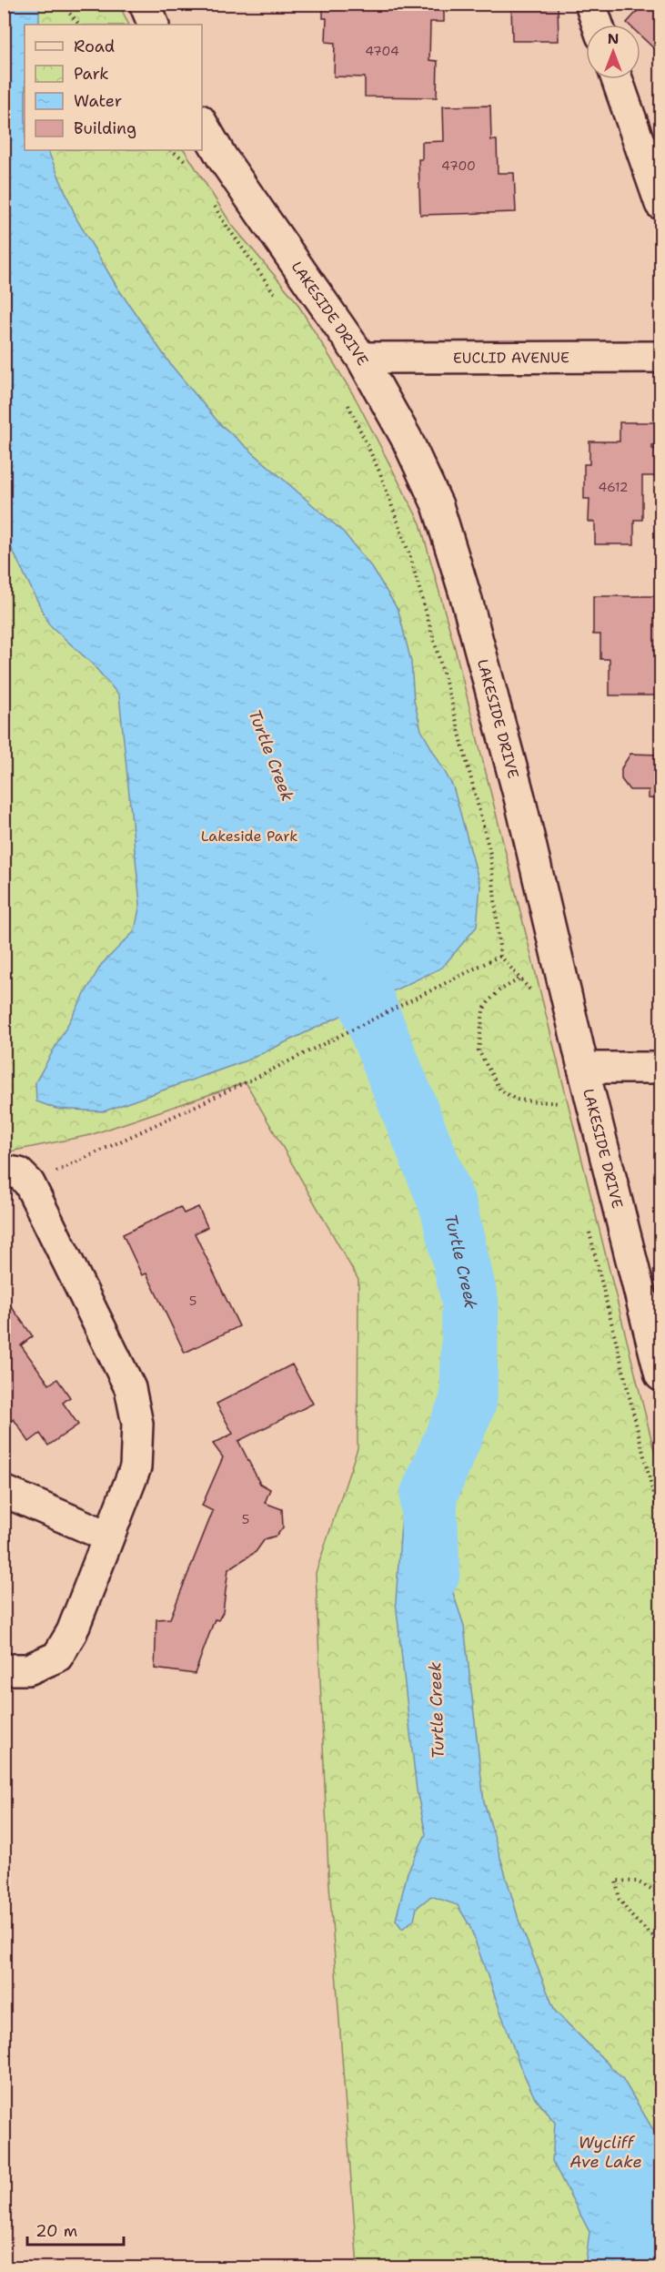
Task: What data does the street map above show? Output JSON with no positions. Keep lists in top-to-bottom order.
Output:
{
  "streets": {
    "street": ["LAKESIDE DRIVE", "EUCLID AVENUE"]
  },
  "crossings": [
    ["LAKESIDE DRIVE", "EUCLID AVENUE"]
  ],
  "water": ["Turtle Creek", "Wycliff Ave Lake"],
  "parks": ["Lakeside Park"],
  "house_numbers": [
    "4704",
    "4700",
    "4612",
    "5",
    "5"
  ],
  "legend": [
    "Road",
    "Park",
    "Water",
    "Building"
  ],
  "scale_bar": "20 m",
  "north": "top"
}
